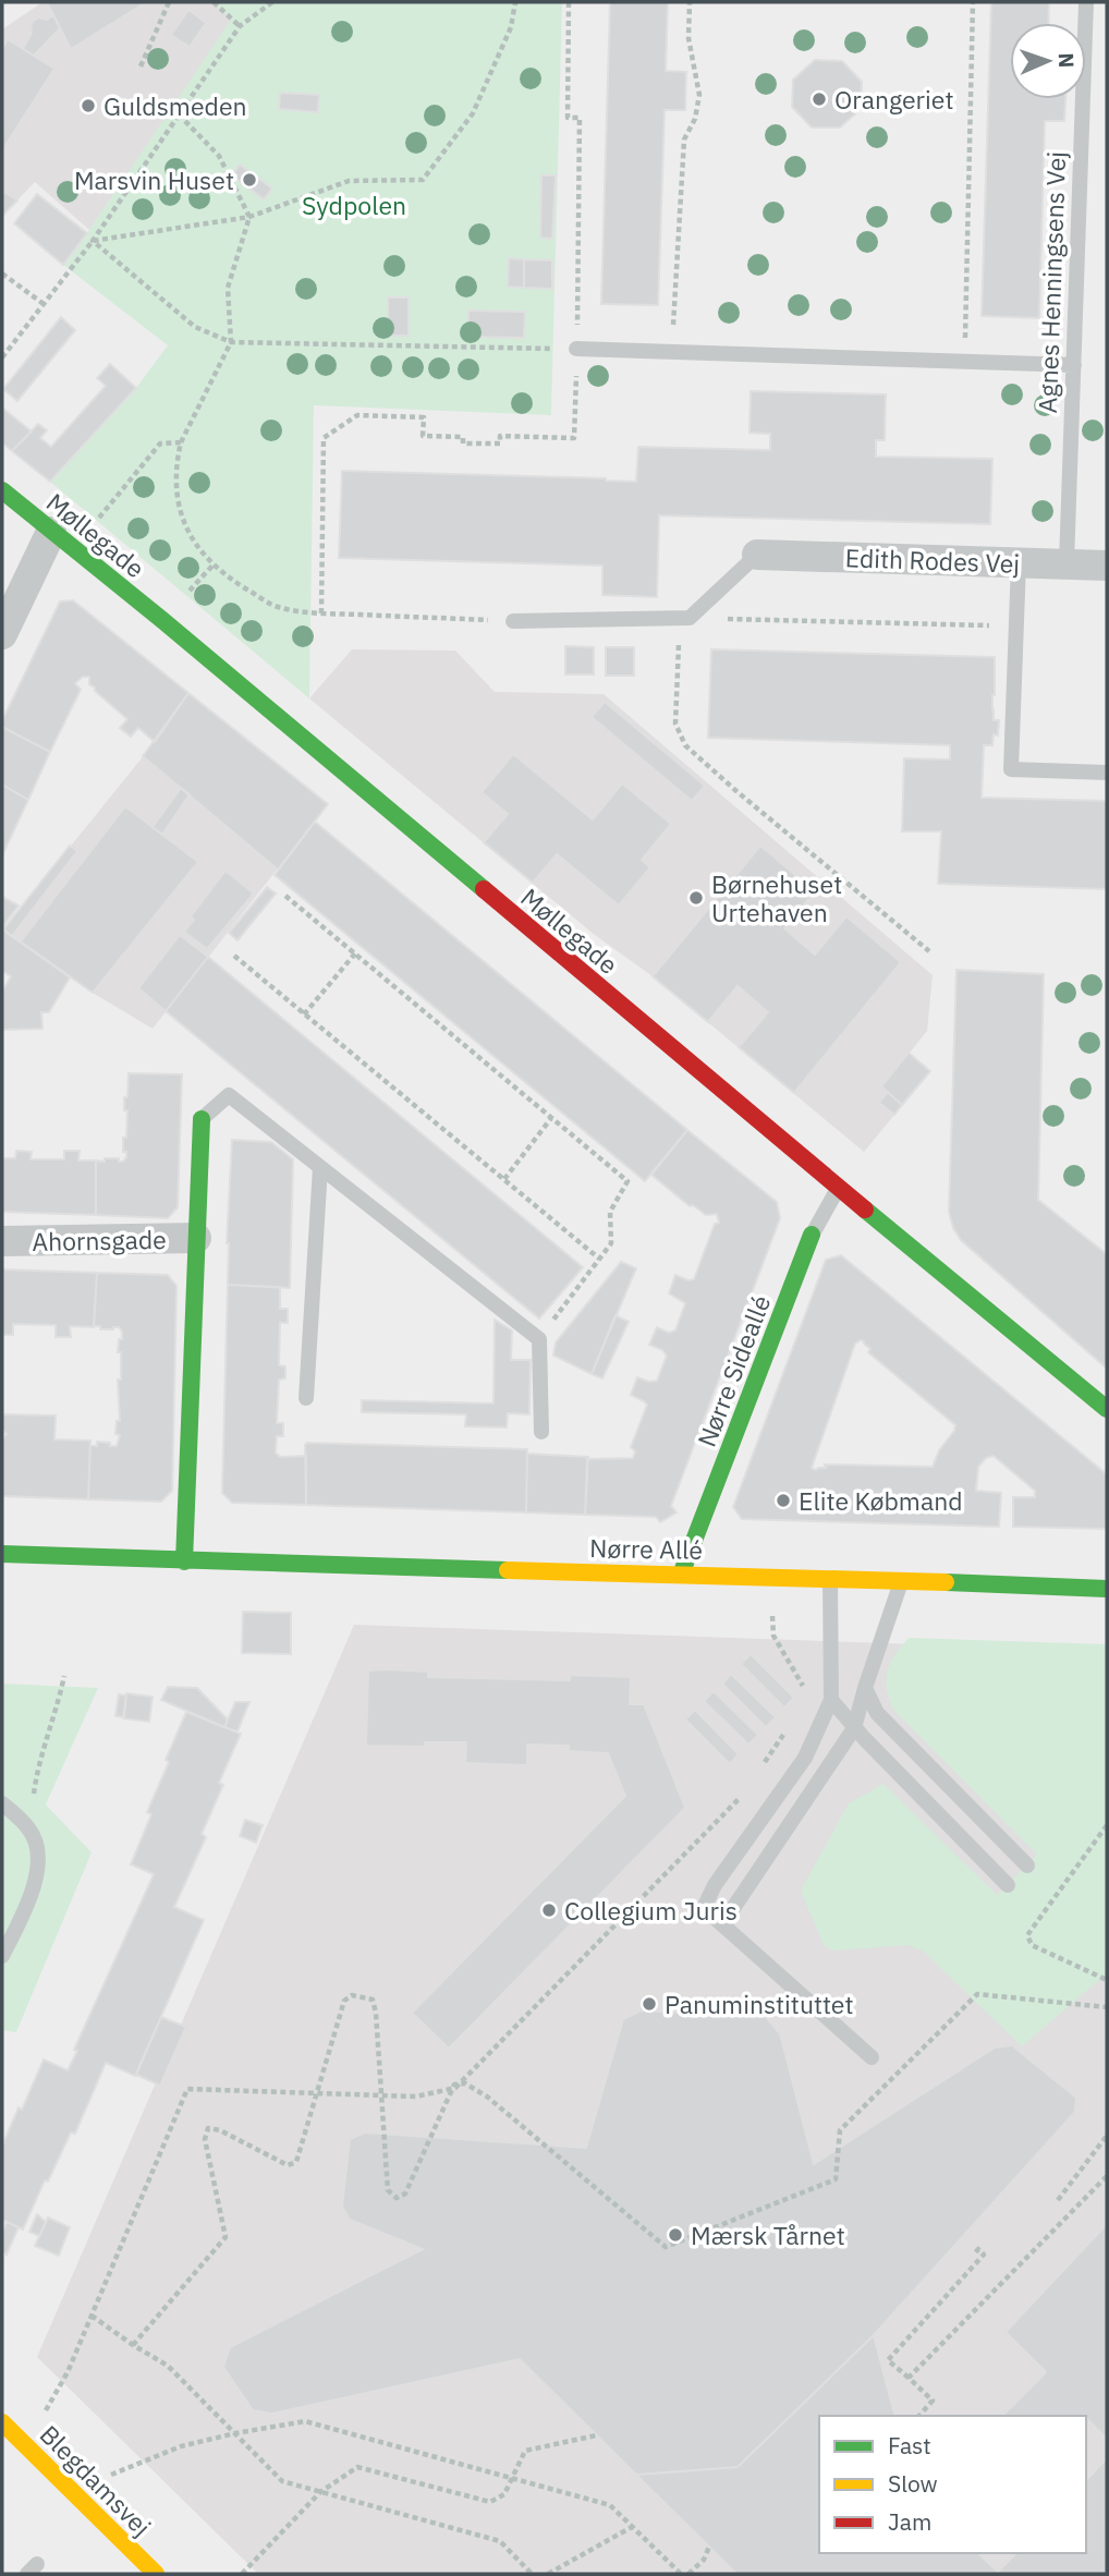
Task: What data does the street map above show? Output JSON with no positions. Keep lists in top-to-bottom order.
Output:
{
  "streets": {
    "street": [
      "Møllegade",
      "Edith Rodes Vej",
      "Ahornsgade",
      "Nørre Sideallé",
      "Nørre Allé",
      "Blegdamsvej"
    ],
    "lane": ["Agnes Henningsens Vej"]
  },
  "crossings": [
    ["Agnes Henningsens Vej", "Edith Rodes Vej"],
    ["Møllegade", "Nørre Sideallé"],
    ["Nørre Sideallé", "Nørre Allé"]
  ],
  "parks": ["Sydpolen"],
  "places": [
    "Orangeriet",
    "Guldsmeden",
    "Marsvin Huset",
    "Børnehuset Urtehaven",
    "Elite Købmand",
    "Collegium Juris",
    "Panuminstituttet",
    "Mærsk Tårnet"
  ],
  "legend": ["Fast", "Slow", "Jam"],
  "north": "right"
}
